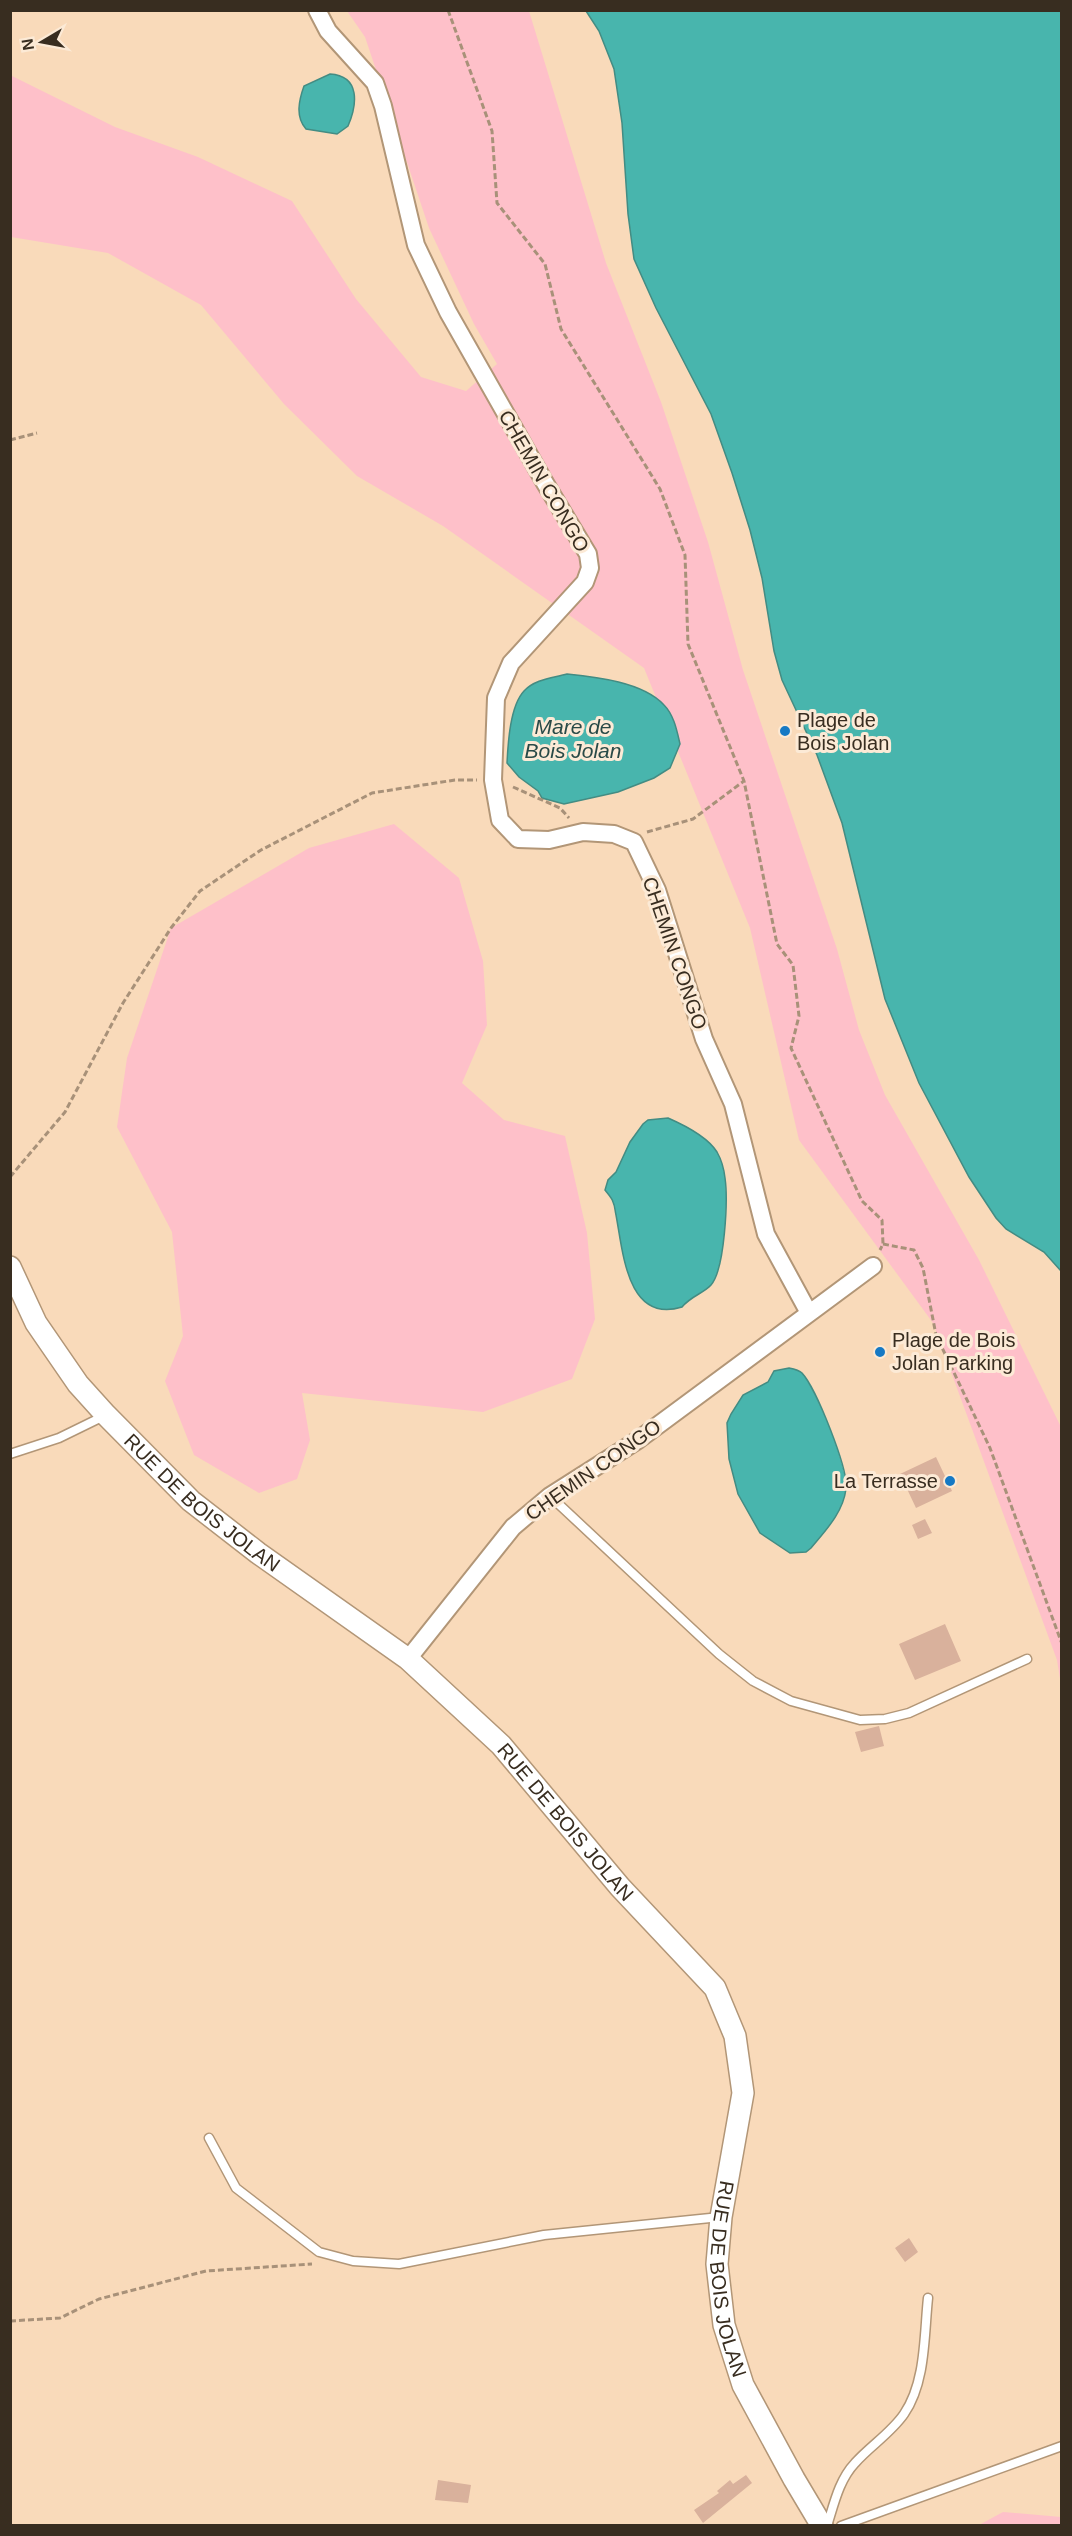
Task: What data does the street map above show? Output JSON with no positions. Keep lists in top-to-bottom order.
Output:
{
  "streets": {
    "street": ["CHEMIN CONGO", "RUE DE BOIS JOLAN"]
  },
  "crossings": [
    ["CHEMIN CONGO", "RUE DE BOIS JOLAN"]
  ],
  "water": ["Mare de Bois Jolan"],
  "places": ["Plage de Bois Jolan", "Plage de Bois Jolan Parking", "La Terrasse"],
  "north": "left"
}
